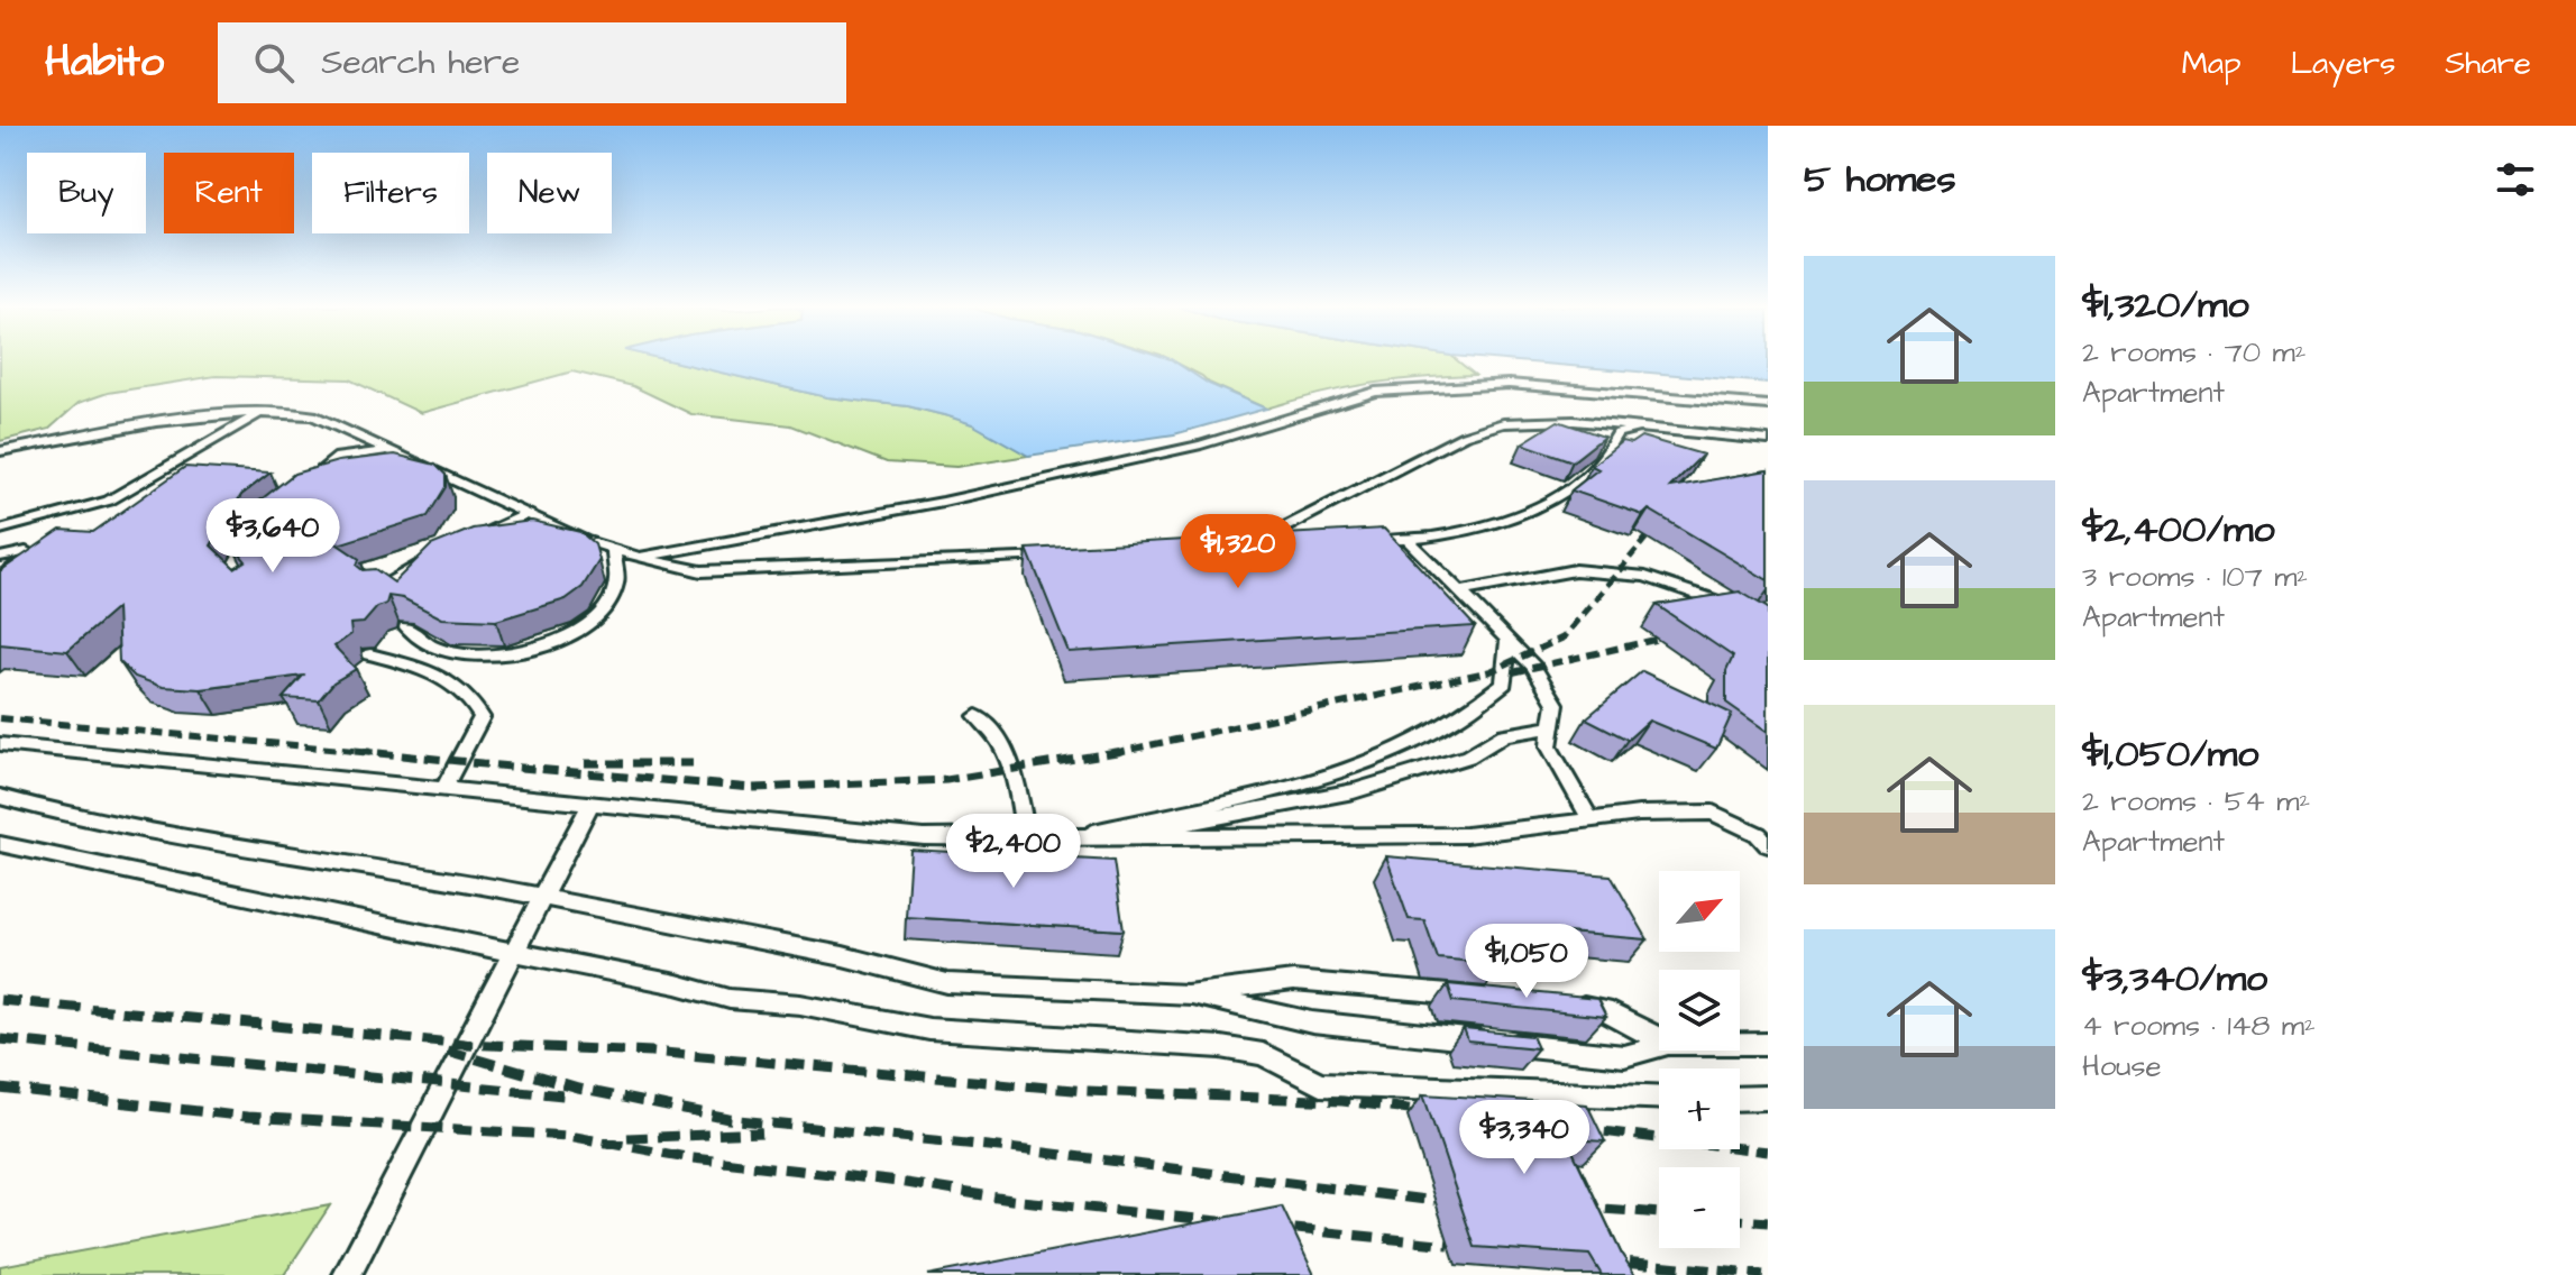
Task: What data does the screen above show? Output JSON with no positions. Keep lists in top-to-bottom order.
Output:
{
  "north": "top right",
  "page": {
    "header": "Habito",
    "search": "Search here",
    "nav": ["Map", "Layers", "Share"],
    "heading": "5 homes",
    "chip": [
      "Buy",
      "Rent",
      "Filters",
      "New"
    ],
    "list": [
      {
        "name": "$1,320/mo",
        "note": "2 rooms · 70 m² · Apartment"
      },
      {
        "name": "$2,400/mo",
        "note": "3 rooms · 107 m² · Apartment"
      },
      {
        "name": "$1,050/mo",
        "note": "2 rooms · 54 m² · Apartment"
      },
      {
        "name": "$3,340/mo",
        "note": "4 rooms · 148 m² · House"
      }
    ],
    "price": [
      "$3,640",
      "$1,320",
      "$2,400",
      "$1,050",
      "$3,340"
    ],
    "map_buttons": ["+", "−"]
  }
}
